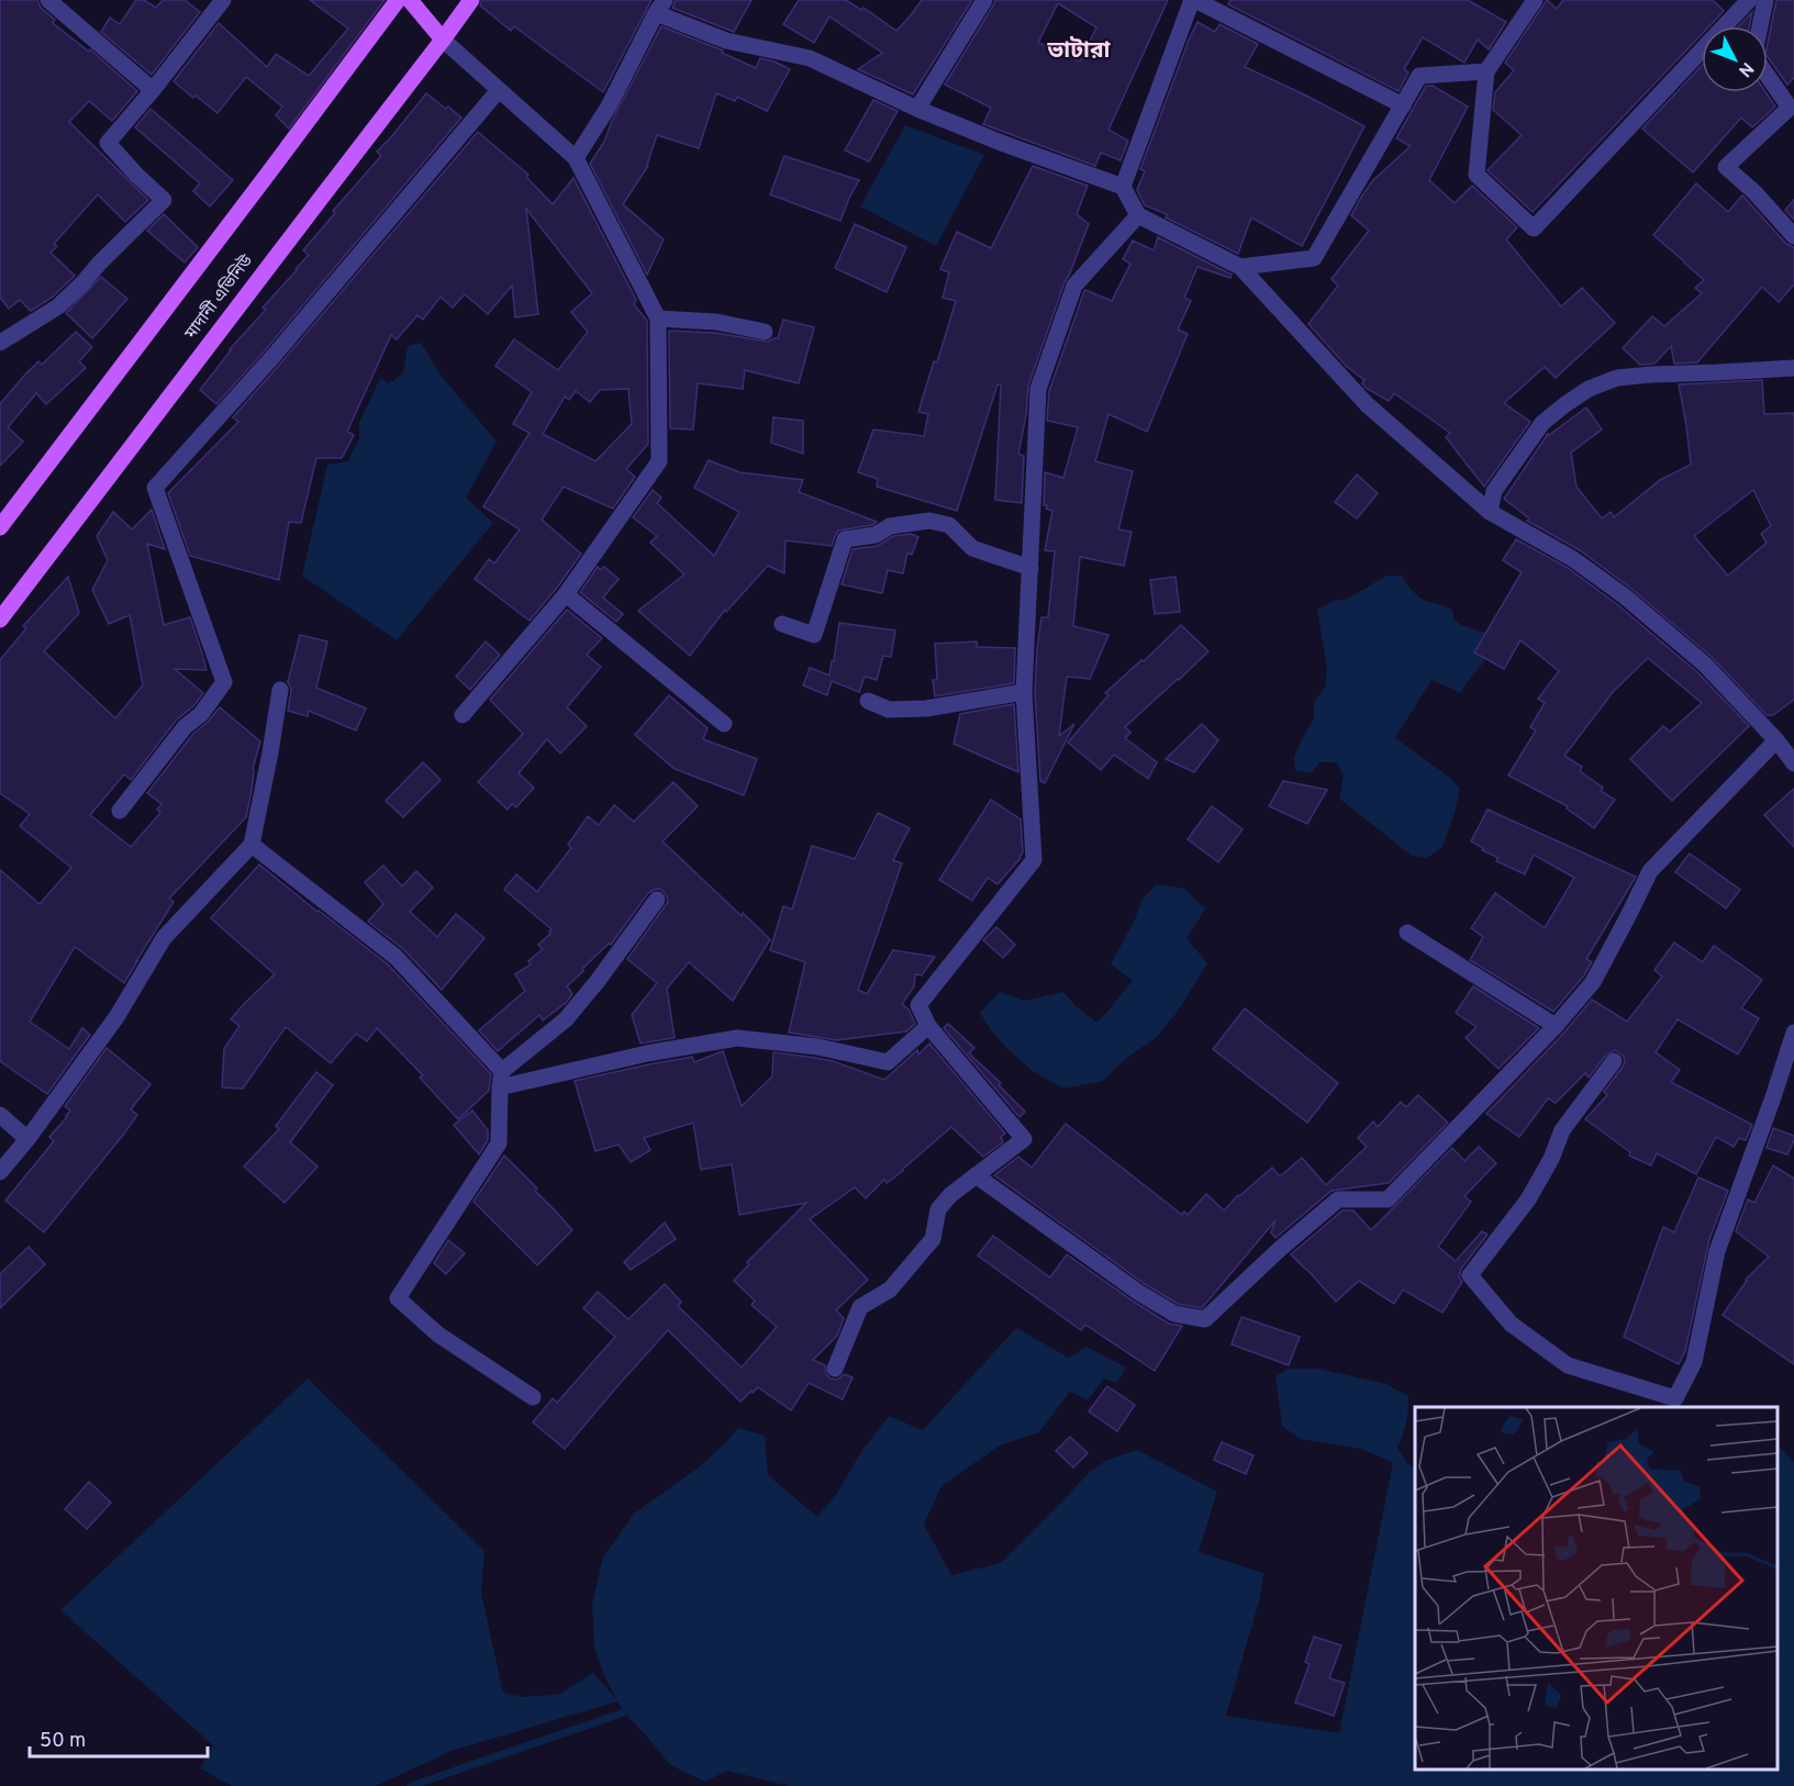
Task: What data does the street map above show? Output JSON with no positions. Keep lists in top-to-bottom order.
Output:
{
  "streets": {
    "main road": ["মাদানী এভিনিউ"]
  },
  "districts": ["ভাটারা"],
  "scale_bar": "50 m",
  "north": "bottom right"
}
